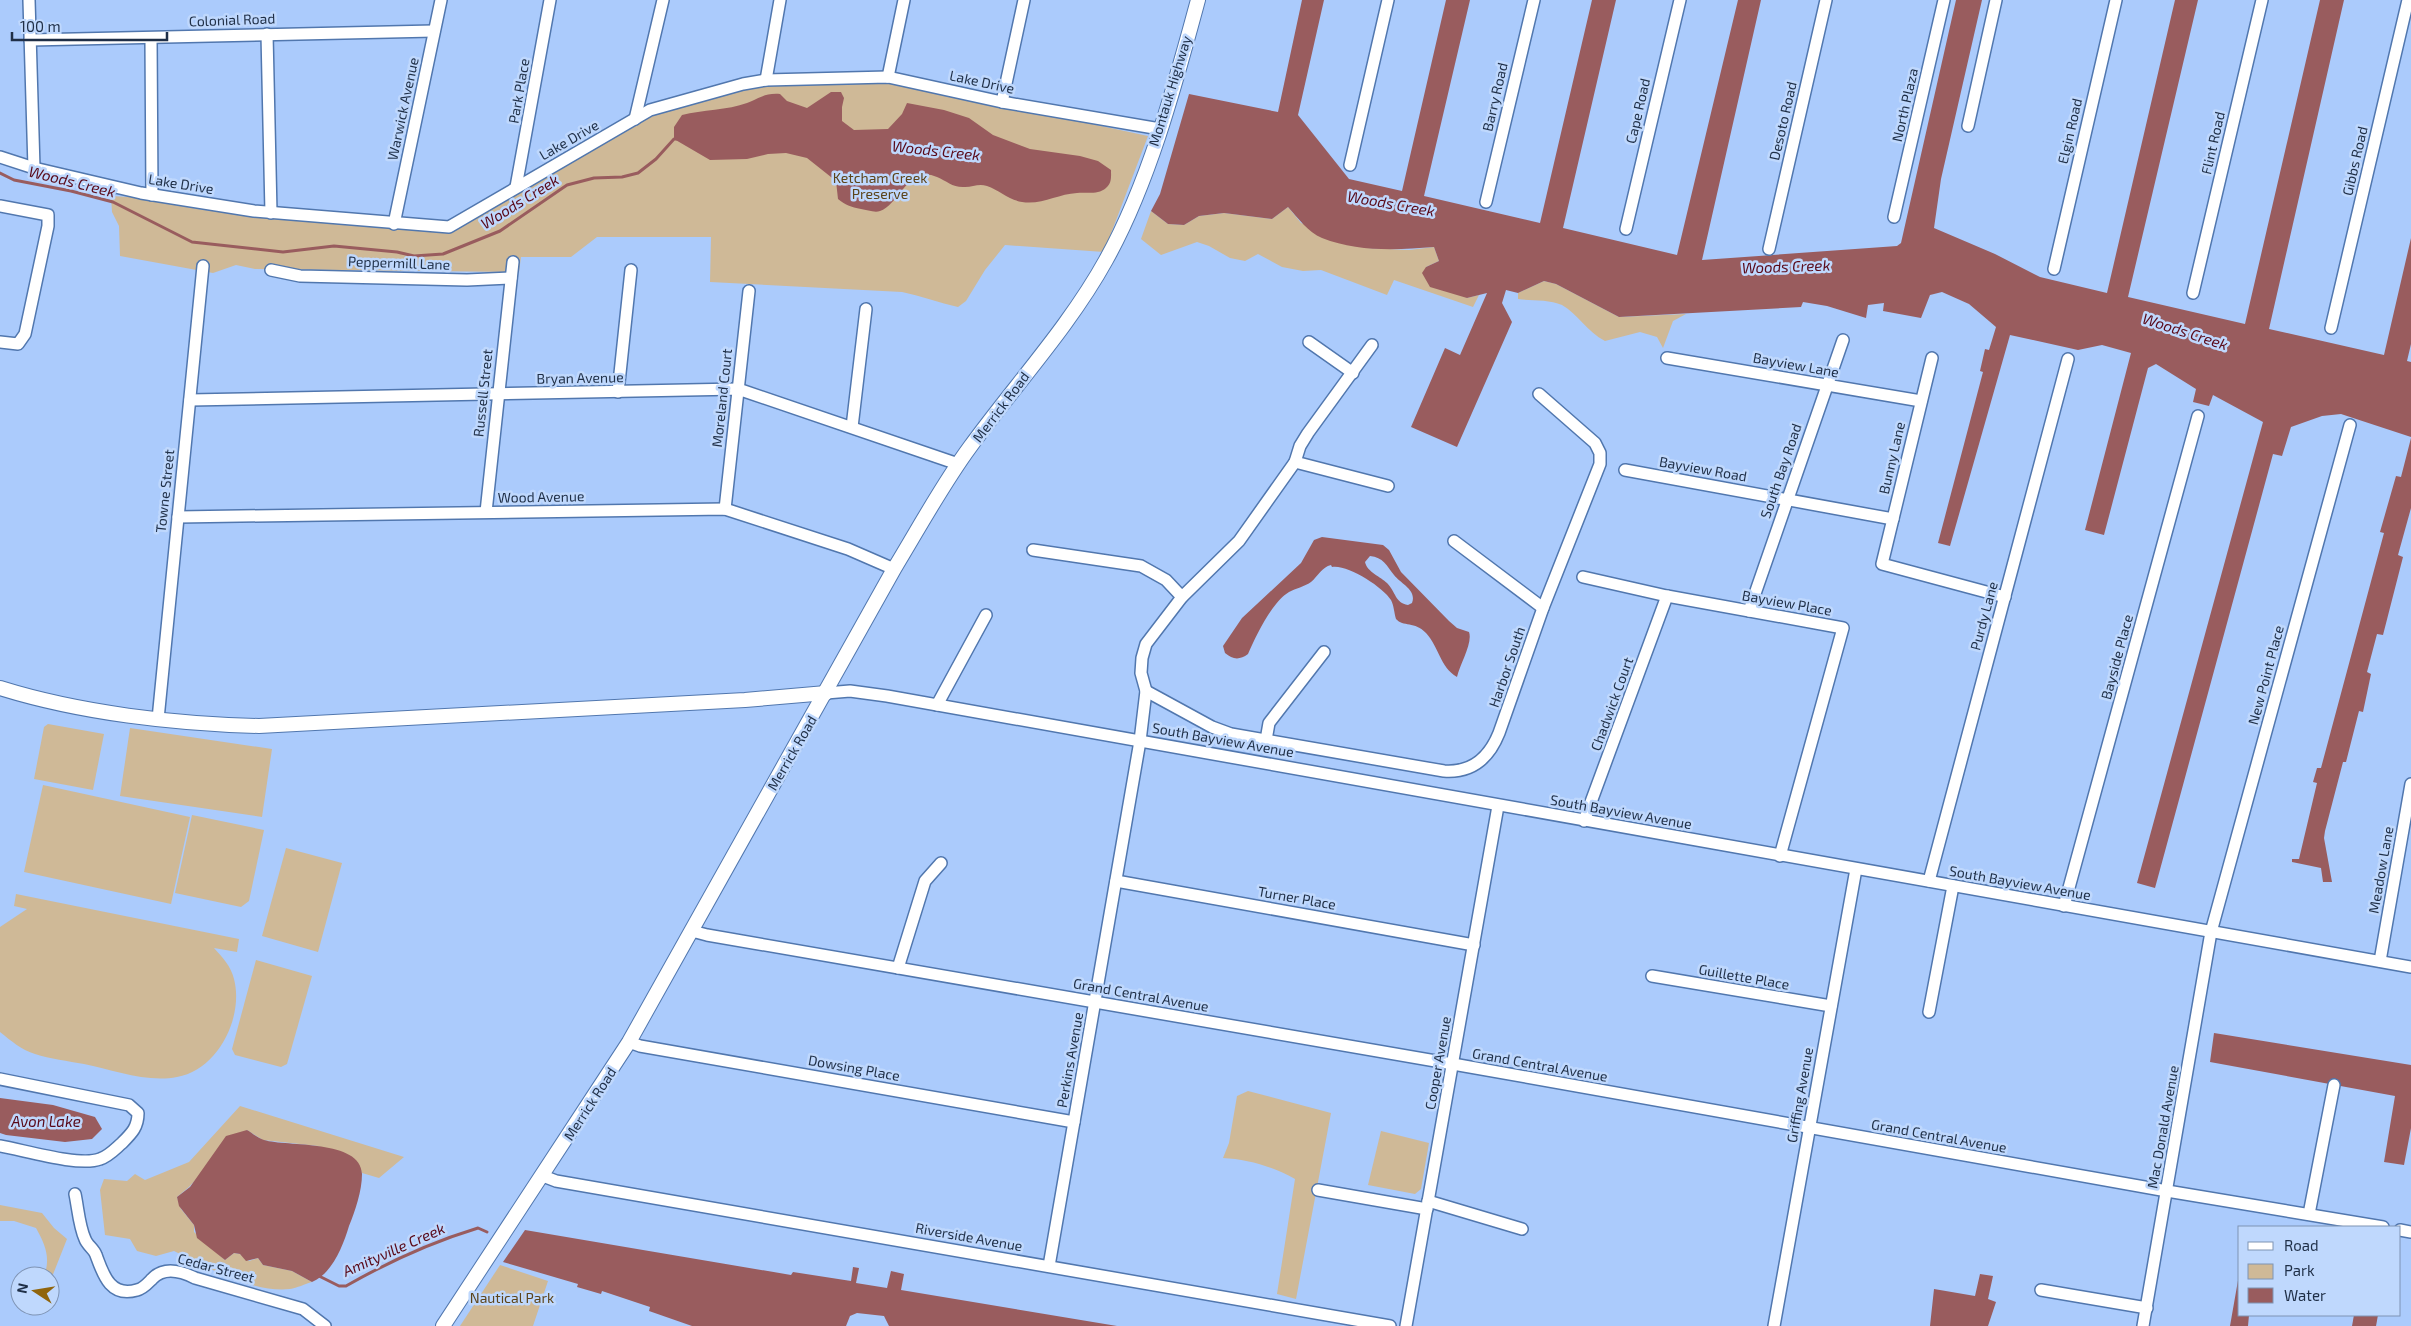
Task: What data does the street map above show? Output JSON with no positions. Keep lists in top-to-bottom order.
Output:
{
  "streets": {
    "main road": ["Montauk Highway", "Merrick Road"],
    "street": [
      "Colonial Road",
      "Lake Drive",
      "Park Place",
      "Barry Road",
      "North Plaza",
      "Warwick Avenue",
      "Cape Road",
      "Desoto Road",
      "Elgin Road",
      "Flint Road",
      "Gibbs Road",
      "Peppermill Lane",
      "Bayview Lane",
      "Bryan Avenue",
      "Russell Street",
      "Moreland Court",
      "Bunny Lane",
      "Bayview Road",
      "South Bay Road",
      "Towne Street",
      "Wood Avenue",
      "Bayview Place",
      "Purdy Lane",
      "Bayside Place",
      "Harbor South",
      "New Point Place",
      "Chadwick Court",
      "South Bayview Avenue",
      "Meadow Lane",
      "Turner Place",
      "Guillette Place",
      "Grand Central Avenue",
      "Perkins Avenue",
      "Cooper Avenue",
      "Dowsing Place",
      "Griffing Avenue",
      "Mac Donald Avenue",
      "Riverside Avenue",
      "Cedar Street"
    ]
  },
  "crossings": [
    ["Colonial Road", "Warwick Avenue"],
    ["Lake Drive", "Park Place"],
    ["Lake Drive", "Montauk Highway"],
    ["Lake Drive", "Warwick Avenue"],
    ["Montauk Highway", "Merrick Road"],
    ["Peppermill Lane", "Russell Street"],
    ["Bayview Lane", "Bunny Lane"],
    ["Bayview Lane", "South Bay Road"],
    ["Bryan Avenue", "Russell Street"],
    ["Bryan Avenue", "Moreland Court"],
    ["Bryan Avenue", "Merrick Road"],
    ["Bryan Avenue", "Towne Street"],
    ["Russell Street", "Wood Avenue"],
    ["Moreland Court", "Wood Avenue"],
    ["Merrick Road", "Wood Avenue"],
    ["Merrick Road", "South Bayview Avenue"],
    ["Merrick Road", "Grand Central Avenue"],
    ["Merrick Road", "Dowsing Place"],
    ["Merrick Road", "Riverside Avenue"],
    ["Bunny Lane", "Bayview Road"],
    ["Bunny Lane", "Purdy Lane"],
    ["Bayview Road", "South Bay Road"],
    ["South Bay Road", "Bayview Place"],
    ["Towne Street", "Wood Avenue"],
    ["Bayview Place", "Chadwick Court"],
    ["Bayview Place", "South Bayview Avenue"],
    ["Purdy Lane", "South Bayview Avenue"],
    ["Bayside Place", "South Bayview Avenue"],
    ["Harbor South", "Perkins Avenue"],
    ["New Point Place", "South Bayview Avenue"],
    ["New Point Place", "Mac Donald Avenue"],
    ["Chadwick Court", "South Bayview Avenue"],
    ["South Bayview Avenue", "Meadow Lane"],
    ["South Bayview Avenue", "Perkins Avenue"],
    ["South Bayview Avenue", "Cooper Avenue"],
    ["South Bayview Avenue", "Griffing Avenue"],
    ["South Bayview Avenue", "Mac Donald Avenue"],
    ["Turner Place", "Perkins Avenue"],
    ["Turner Place", "Cooper Avenue"],
    ["Guillette Place", "Griffing Avenue"],
    ["Grand Central Avenue", "Perkins Avenue"],
    ["Grand Central Avenue", "Cooper Avenue"],
    ["Grand Central Avenue", "Griffing Avenue"],
    ["Grand Central Avenue", "Mac Donald Avenue"],
    ["Perkins Avenue", "Dowsing Place"],
    ["Perkins Avenue", "Riverside Avenue"]
  ],
  "water": ["Woods Creek", "Avon Lake", "Amityville Creek"],
  "parks": ["Ketcham Creek Preserve", "Nautical Park"],
  "legend": ["Road", "Park", "Water"],
  "scale_bar": "100 m",
  "north": "left"
}
